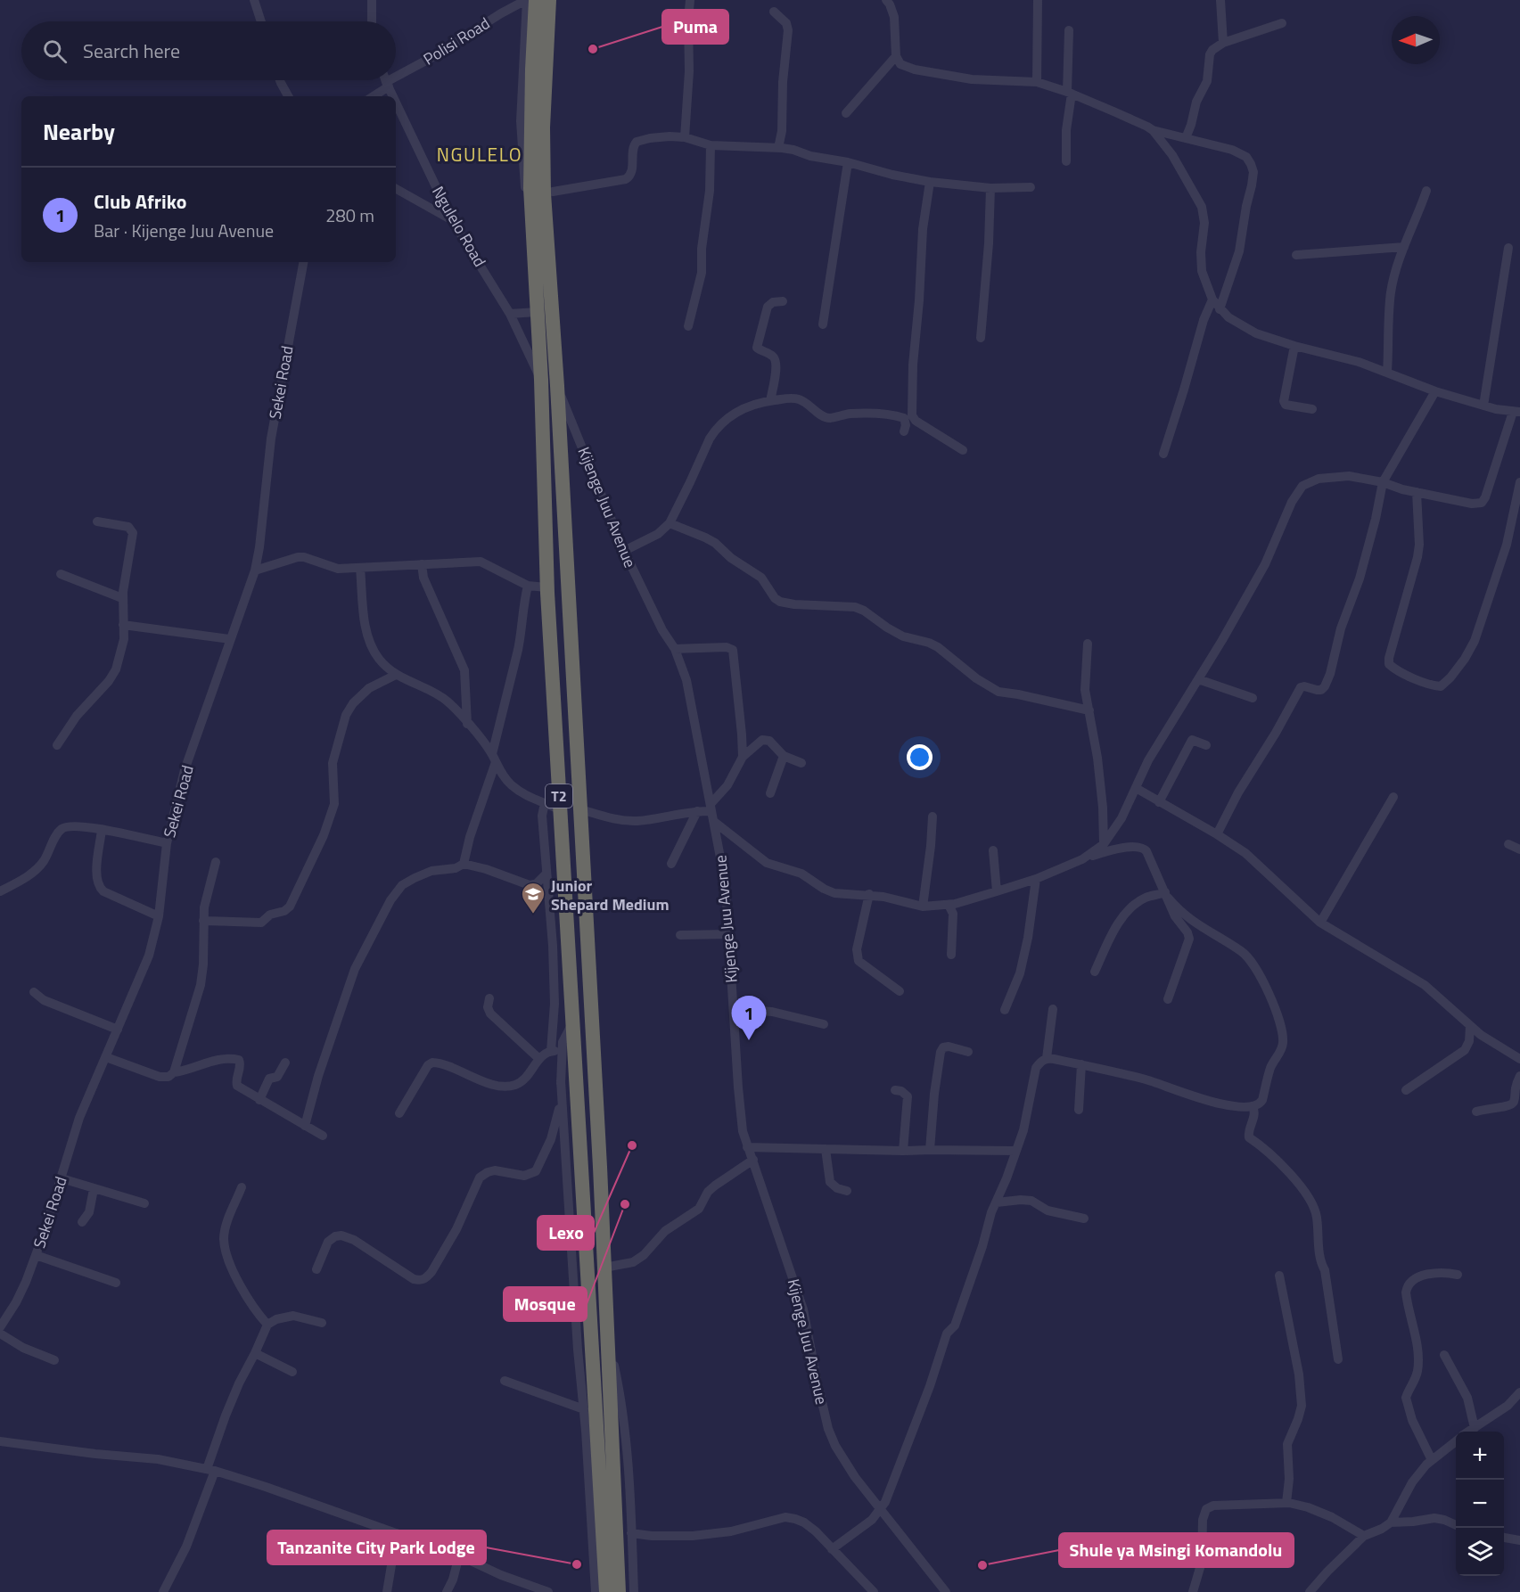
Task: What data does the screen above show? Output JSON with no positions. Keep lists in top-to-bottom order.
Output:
{
  "streets": {
    "highway": ["T2"],
    "street": [
      "Polisi Road",
      "Ngulelo Road",
      "Sekei Road",
      "Kijenge Juu Avenue"
    ]
  },
  "crossings": [
    ["Polisi Road", "Ngulelo Road"],
    ["Ngulelo Road", "T2"],
    ["Kijenge Juu Avenue", "T2"]
  ],
  "districts": ["NGULELO"],
  "places": {
    "other": [
      "Puma",
      "Lexo",
      "Mosque",
      "Tanzanite City Park Lodge",
      "Shule ya Msingi Komandolu"
    ],
    "school or university": ["Junior Shepard Medium"]
  },
  "north": "left",
  "page": {
    "search": "Search here",
    "heading": "Nearby",
    "list": [
      {
        "mark": "1",
        "name": "Club Afriko",
        "note": "Bar · Kijenge Juu Avenue",
        "value": "280 m"
      }
    ],
    "pins": "1",
    "map_buttons": ["+", "−"]
  }
}
